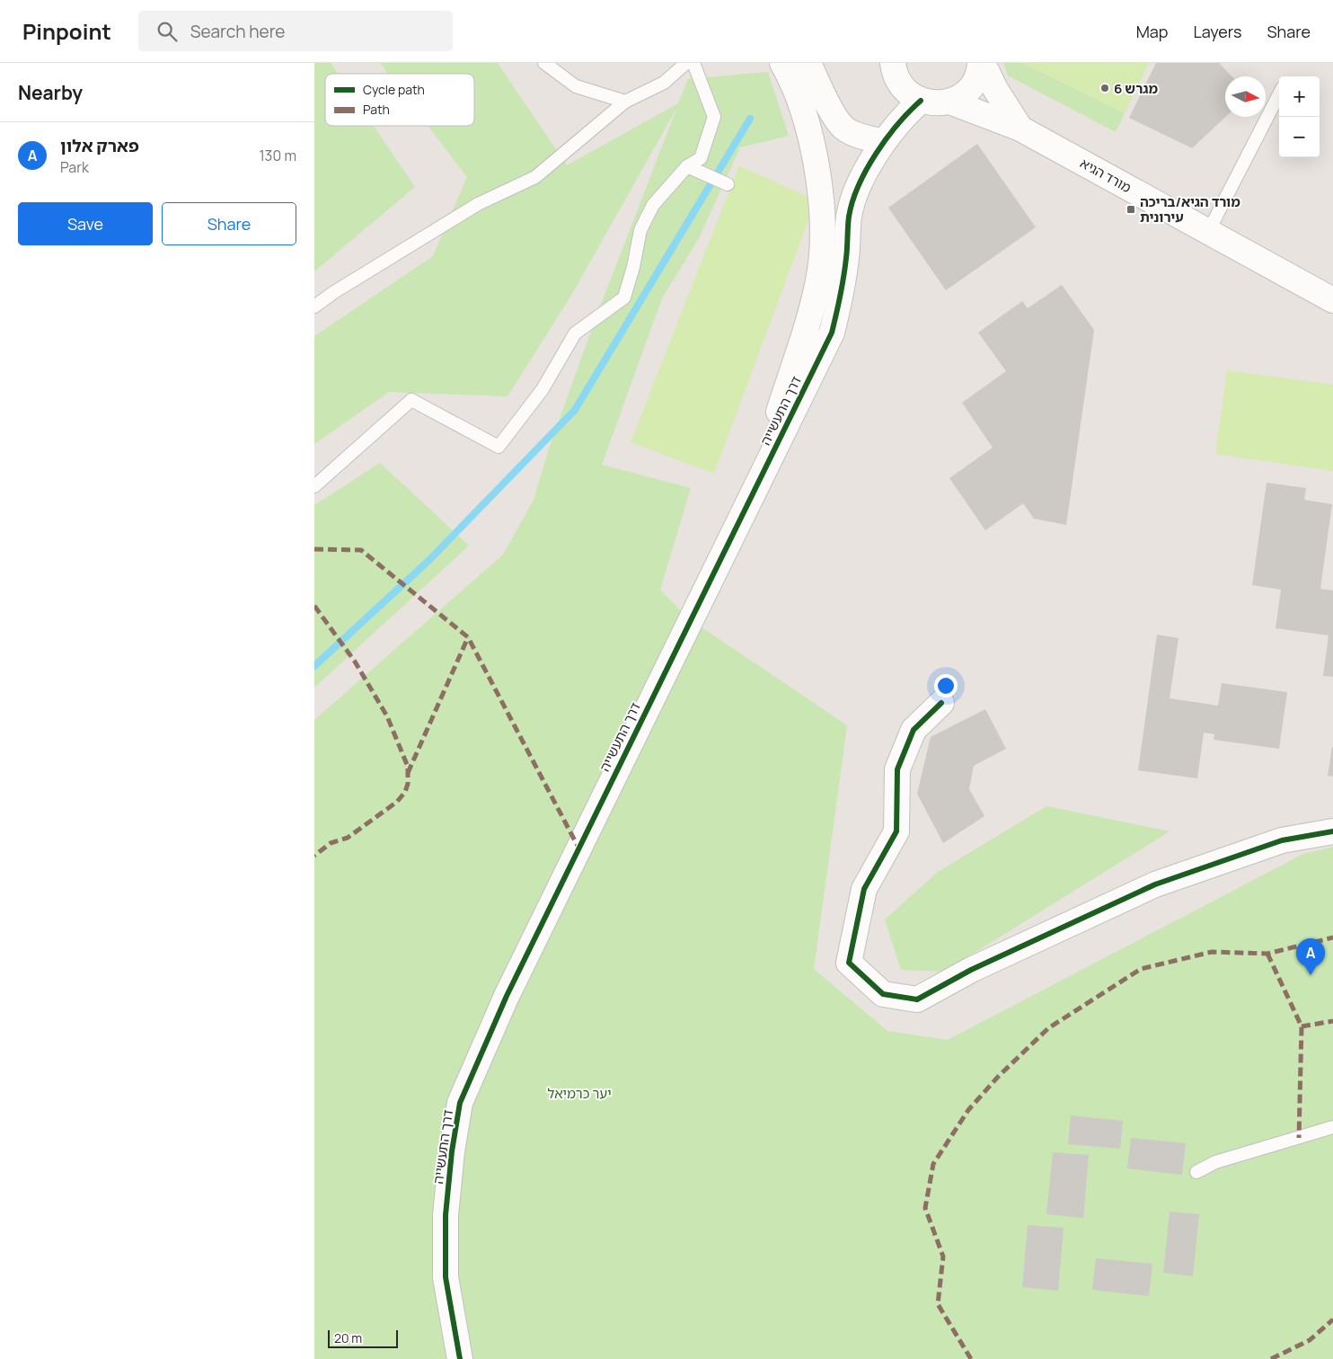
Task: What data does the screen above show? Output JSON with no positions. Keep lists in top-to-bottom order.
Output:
{
  "streets": {
    "street": ["מורד הגיא", "דרך התעשייה"]
  },
  "parks": ["יער כרמיאל"],
  "places": {
    "other": ["מגרש 6"],
    "transit": ["מורד הגיא/בריכה עירונית"]
  },
  "legend": ["Cycle path", "Path"],
  "scale_bar": "20 m",
  "north": "right",
  "page": {
    "header": "Pinpoint",
    "search": "Search here",
    "nav": ["Map", "Layers", "Share"],
    "heading": "Nearby",
    "map_buttons": ["+", "−"],
    "list": [
      {
        "mark": "A",
        "name": "פארק אלון",
        "note": "Park",
        "value": "130 m"
      }
    ],
    "buttons": ["Save", "Share"],
    "pins": "A",
    "scale": "20 m"
  }
}
